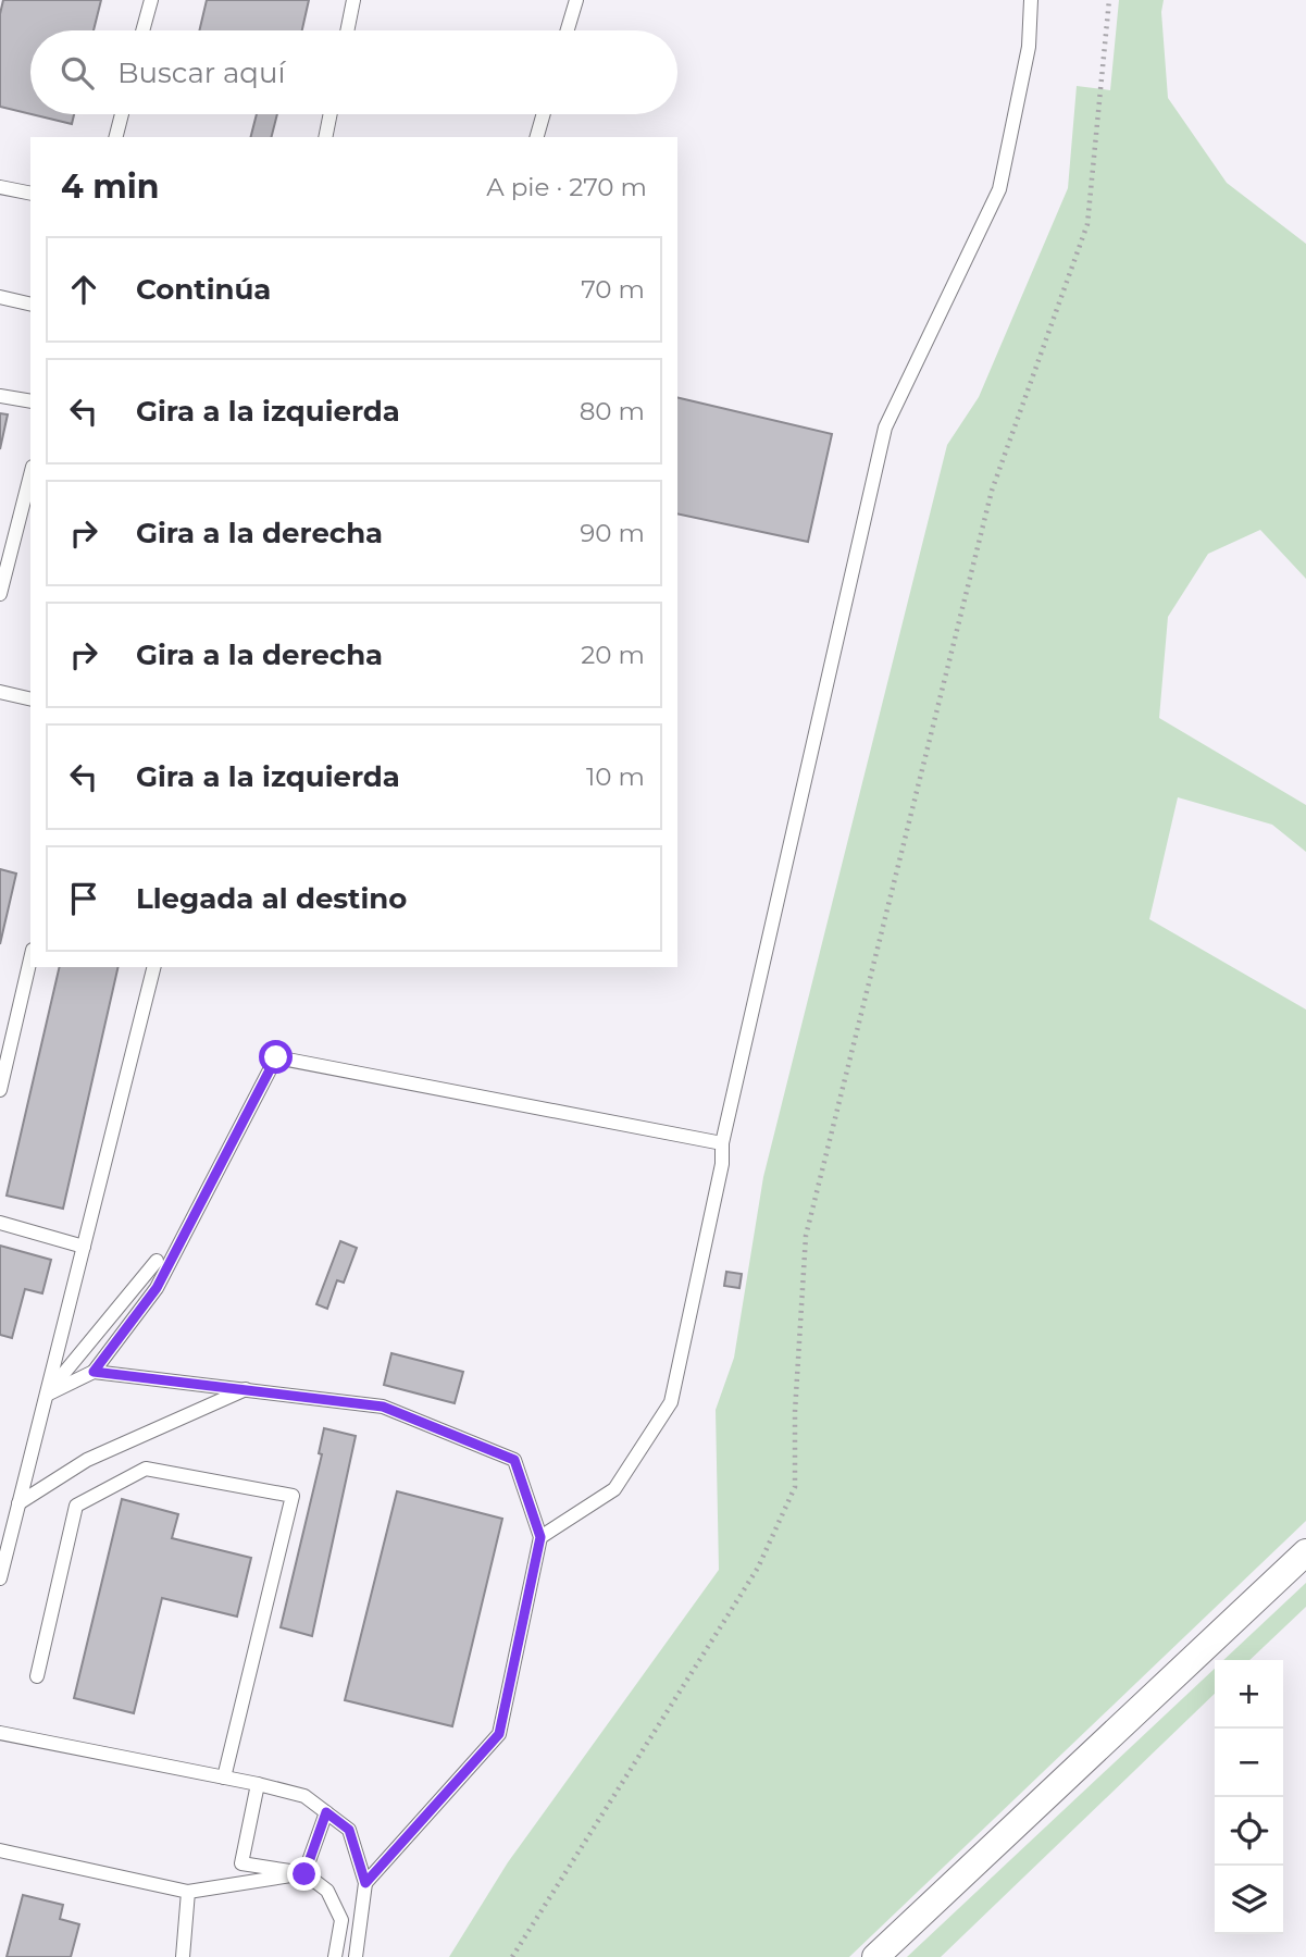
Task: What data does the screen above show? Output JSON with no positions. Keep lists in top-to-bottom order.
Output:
{
  "page": {
    "search": "Buscar aquí",
    "heading": ["4 min", "A pie · 270 m"],
    "list": [
      ["Continúa", "70 m"],
      ["Gira a la izquierda", "80 m"],
      ["Gira a la derecha", "90 m"],
      ["Gira a la derecha", "20 m"],
      ["Gira a la izquierda", "10 m"],
      "Llegada al destino"
    ],
    "map_buttons": ["+", "−"]
  }
}
